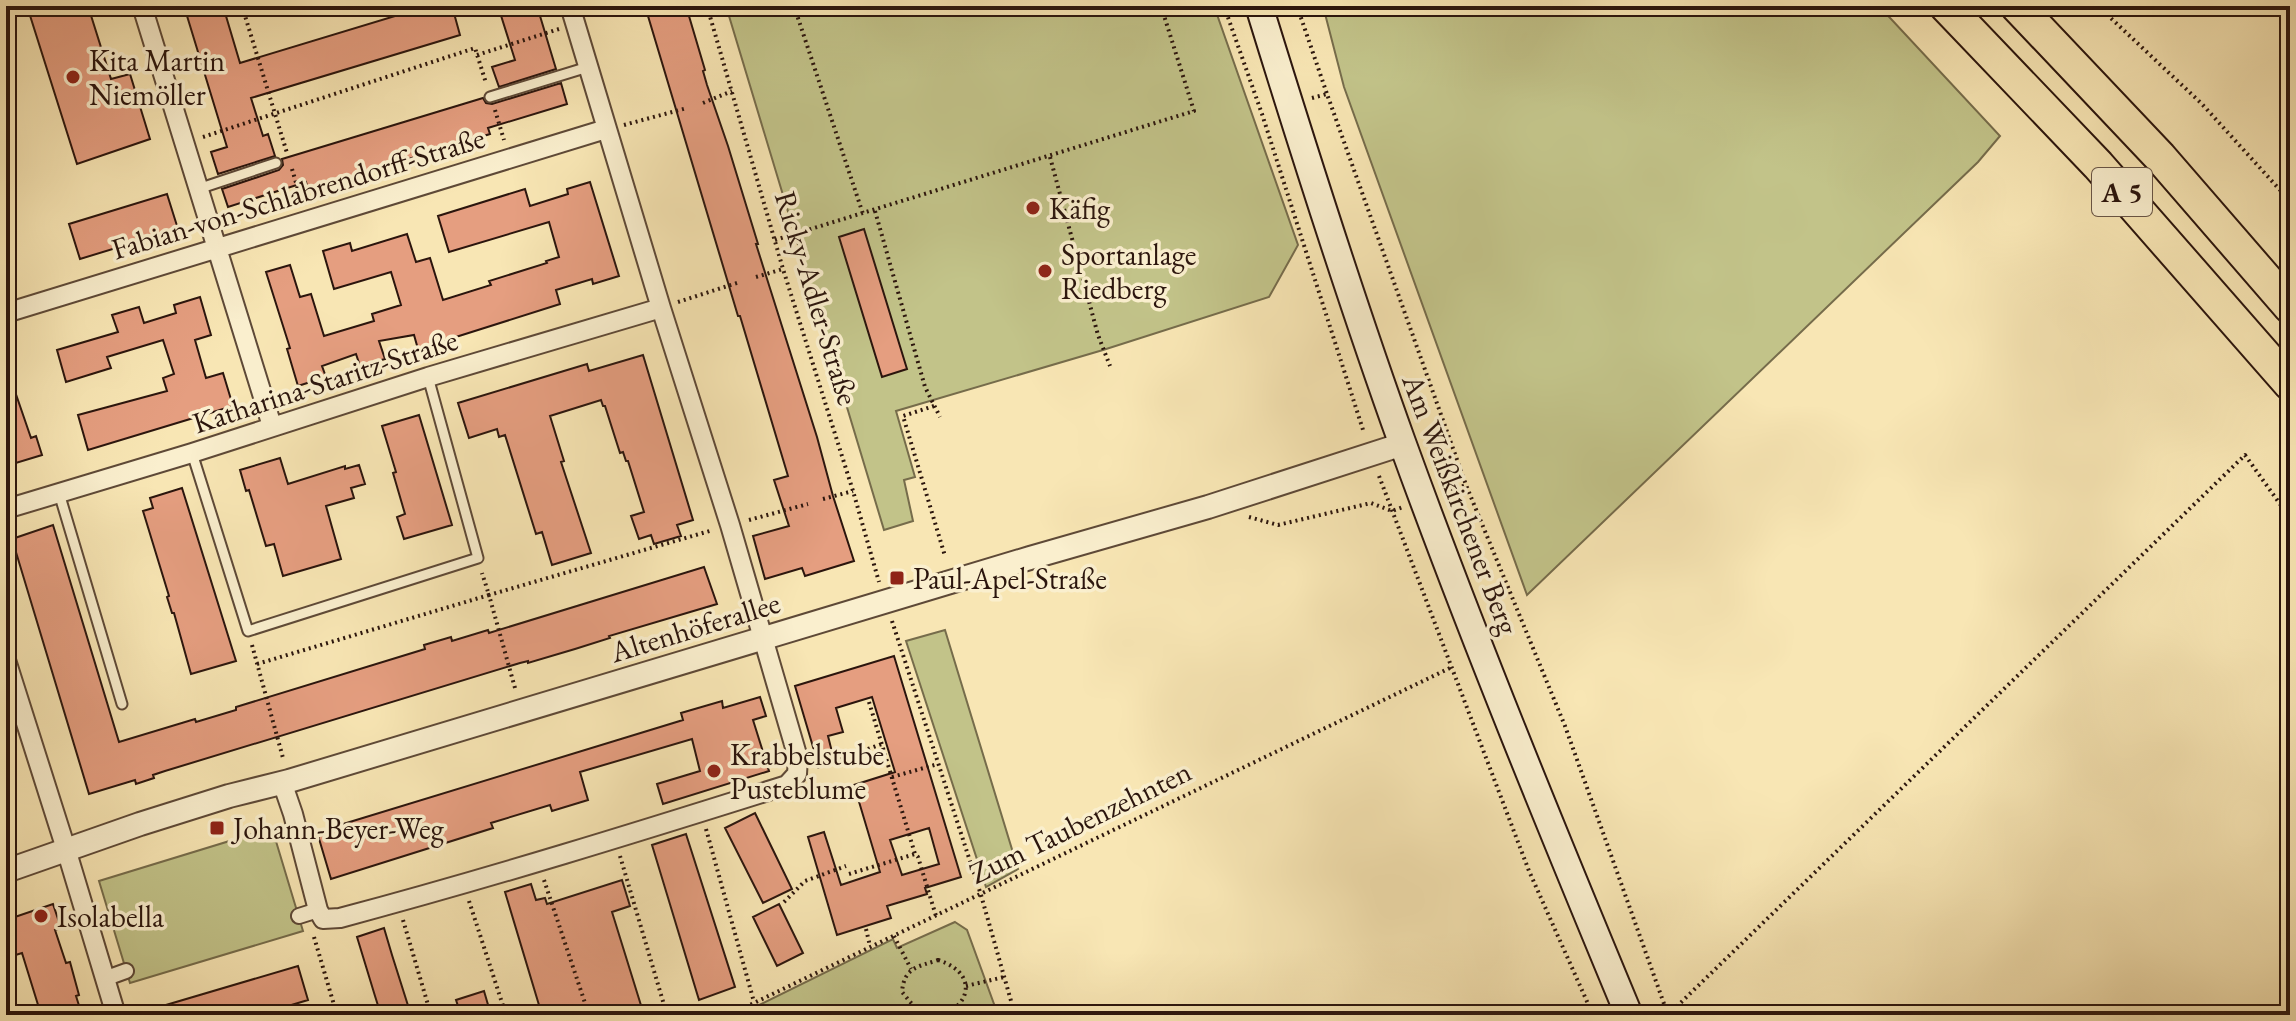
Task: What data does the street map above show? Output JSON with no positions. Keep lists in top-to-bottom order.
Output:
{
  "streets": {
    "highway": ["A 5"],
    "main road": ["Am Weißkirchener Berg"],
    "street": ["Fabian-von-Schlabrendorff-Straße", "Katharina-Staritz-Straße", "Altenhöferallee"],
    "path": ["Ricky-Adler-Straße", "Zum Taubenzehnten"]
  },
  "crossings": [
    ["Ricky-Adler-Straße", "Altenhöferallee"],
    ["Ricky-Adler-Straße", "Zum Taubenzehnten"],
    ["Am Weißkirchener Berg", "Altenhöferallee"]
  ],
  "places": {
    "other": [
      "Kita Martin Niemöller",
      "Käfig",
      "Sportanlage Riedberg",
      "Krabbelstube Pusteblume",
      "Isolabella"
    ],
    "transit": ["Paul-Apel-Straße", "Johann-Beyer-Weg"]
  }
}
